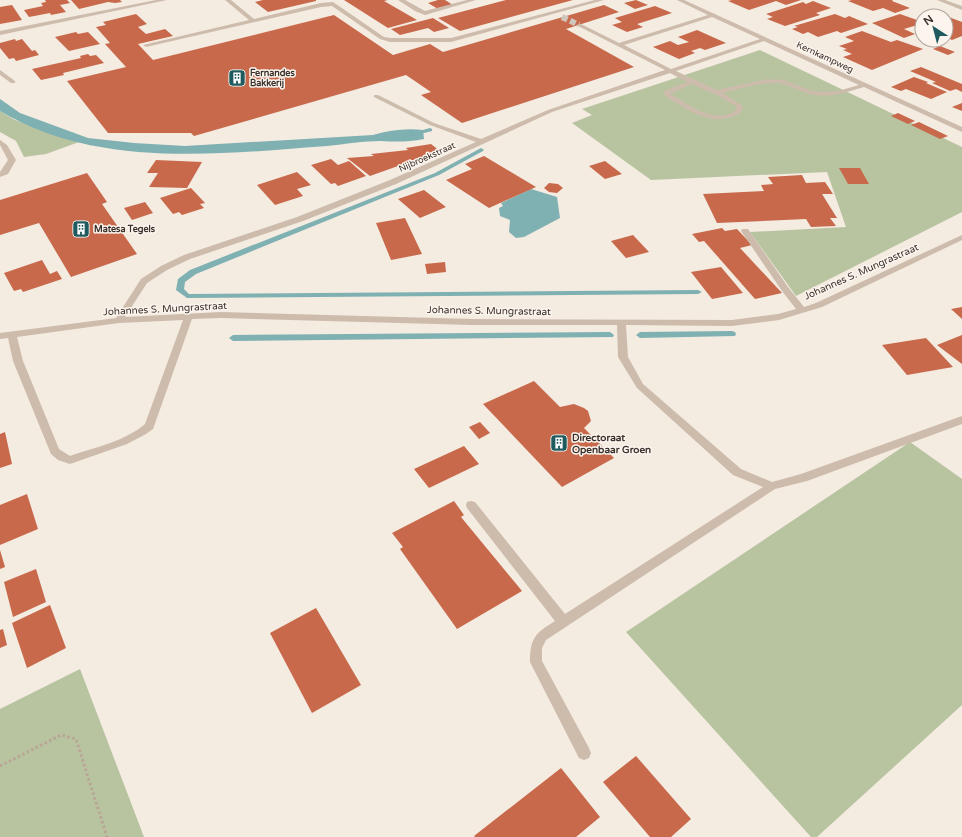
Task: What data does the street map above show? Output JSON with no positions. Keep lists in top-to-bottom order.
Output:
{
  "streets": {
    "street": ["Kernkampweg", "Nijbroekstraat", "Johannes S. Mungrastraat"]
  },
  "crossings": [
    ["Kernkampweg", "Nijbroekstraat"],
    ["Nijbroekstraat", "Johannes S. Mungrastraat"]
  ],
  "places": {
    "building": ["Fernandes Bakkerij", "Matesa Tegels", "Directoraat Openbaar Groen"]
  },
  "north": "top left"
}
